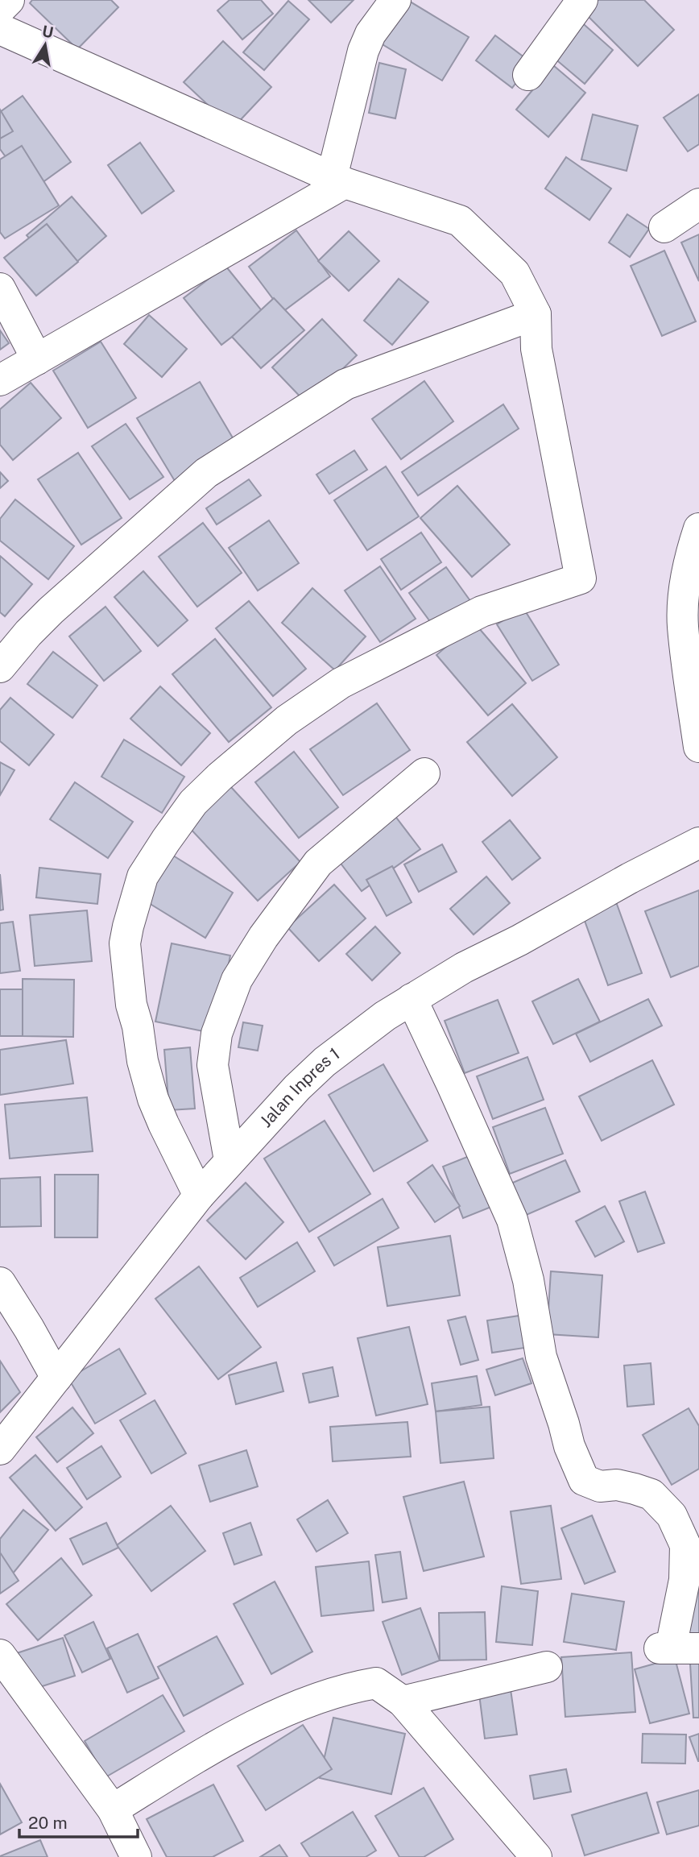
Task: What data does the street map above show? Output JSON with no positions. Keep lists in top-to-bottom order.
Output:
{
  "streets": {
    "street": ["Jalan Inpres 1"]
  },
  "scale_bar": "20 m",
  "north": "top"
}
